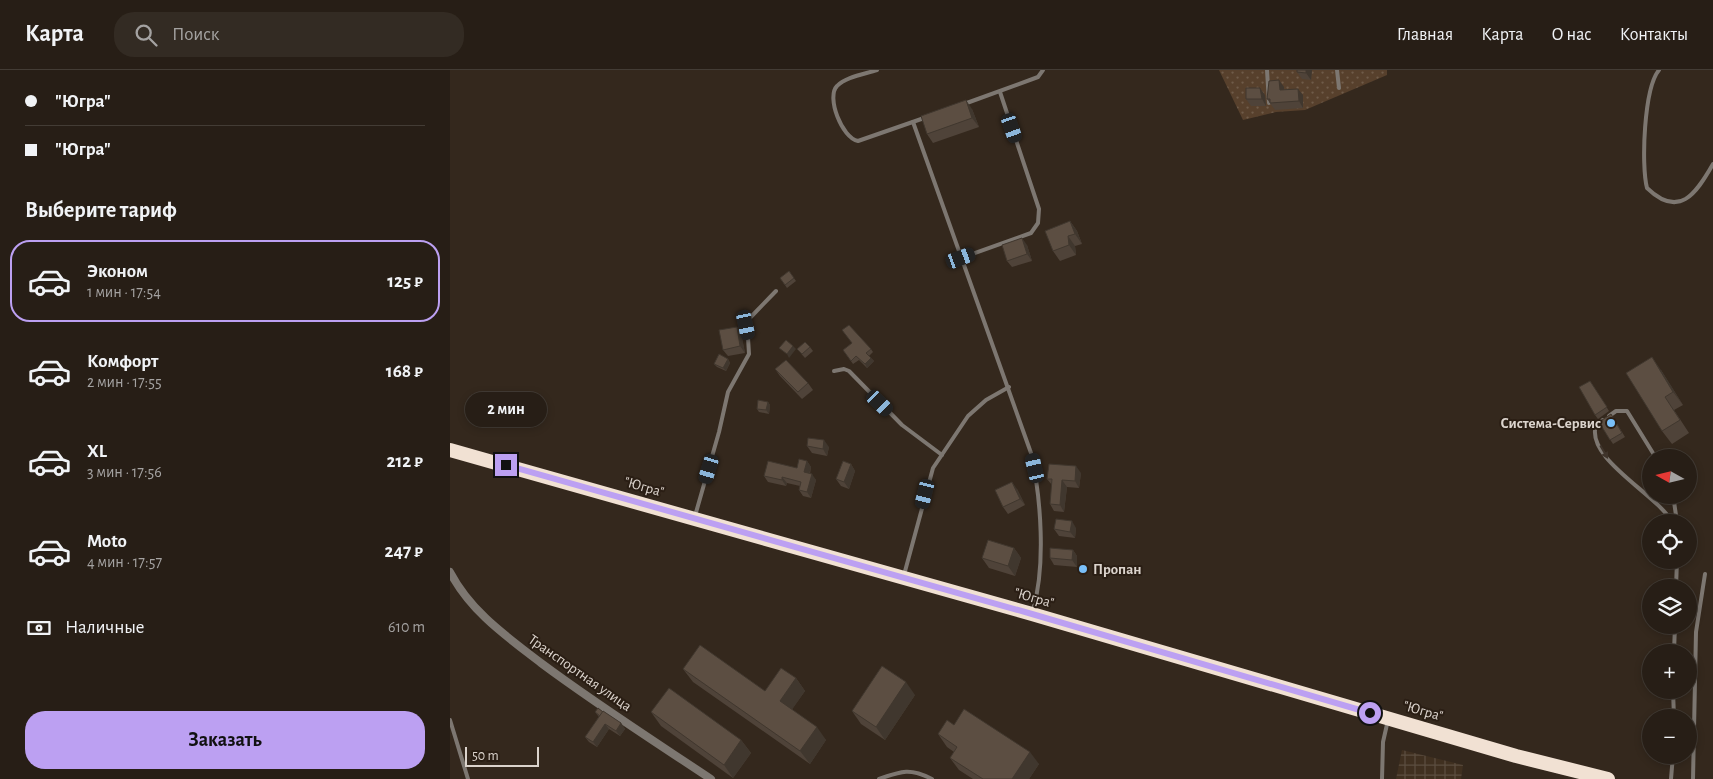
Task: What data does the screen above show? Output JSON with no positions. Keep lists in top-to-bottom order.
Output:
{
  "streets": {
    "highway": ["\"Югра\""],
    "street": ["Транспортная улица"]
  },
  "places": ["Система-Сервис", "Пропан"],
  "scale_bar": "50 m",
  "north": "left",
  "page": {
    "header": "Карта",
    "search": "Поиск",
    "nav": [
      "Главная",
      "Карта",
      "О нас",
      "Контакты"
    ],
    "banner": ["\"Югра\"", "\"Югра\""],
    "heading": "Выберите тариф",
    "list": [
      {
        "name": "Эконом",
        "note": "1 мин · 17:54",
        "value": "125 ₽"
      },
      {
        "name": "Комфорт",
        "note": "2 мин · 17:55",
        "value": "168 ₽"
      },
      {
        "name": "XL",
        "note": "3 мин · 17:56",
        "value": "212 ₽"
      },
      {
        "name": "Moto",
        "note": "4 мин · 17:57",
        "value": "247 ₽"
      }
    ],
    "bubble": "2 мин",
    "map_buttons": ["+", "−"],
    "pay": ["Наличные", "610 m"],
    "buttons": "Заказать",
    "scale": "50 m"
  }
}
